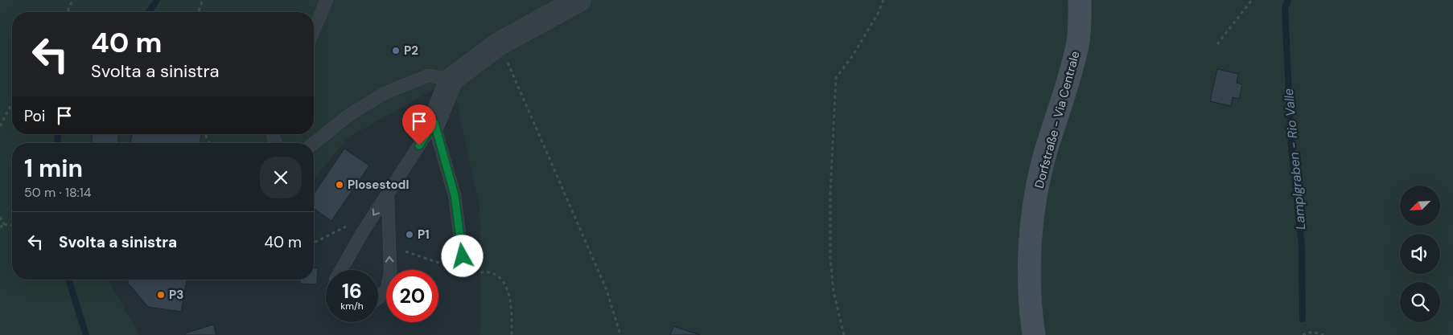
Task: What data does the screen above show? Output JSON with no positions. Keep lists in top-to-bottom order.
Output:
{
  "streets": {
    "street": ["Dorfstraße - Via Centrale"]
  },
  "water": ["Lamplgraben - Rio Valle"],
  "places": [
    "P2",
    "Plosestodl",
    "P1",
    "P3"
  ],
  "north": "bottom left",
  "page": {
    "turn": ["40 m", "Svolta a sinistra"],
    "then": "Poi",
    "heading": ["1 min", "50 m · 18:14"],
    "list": [
      {
        "name": "Svolta a sinistra",
        "value": "40 m"
      }
    ],
    "speed": "16 km/h",
    "limit": "20"
  }
}
